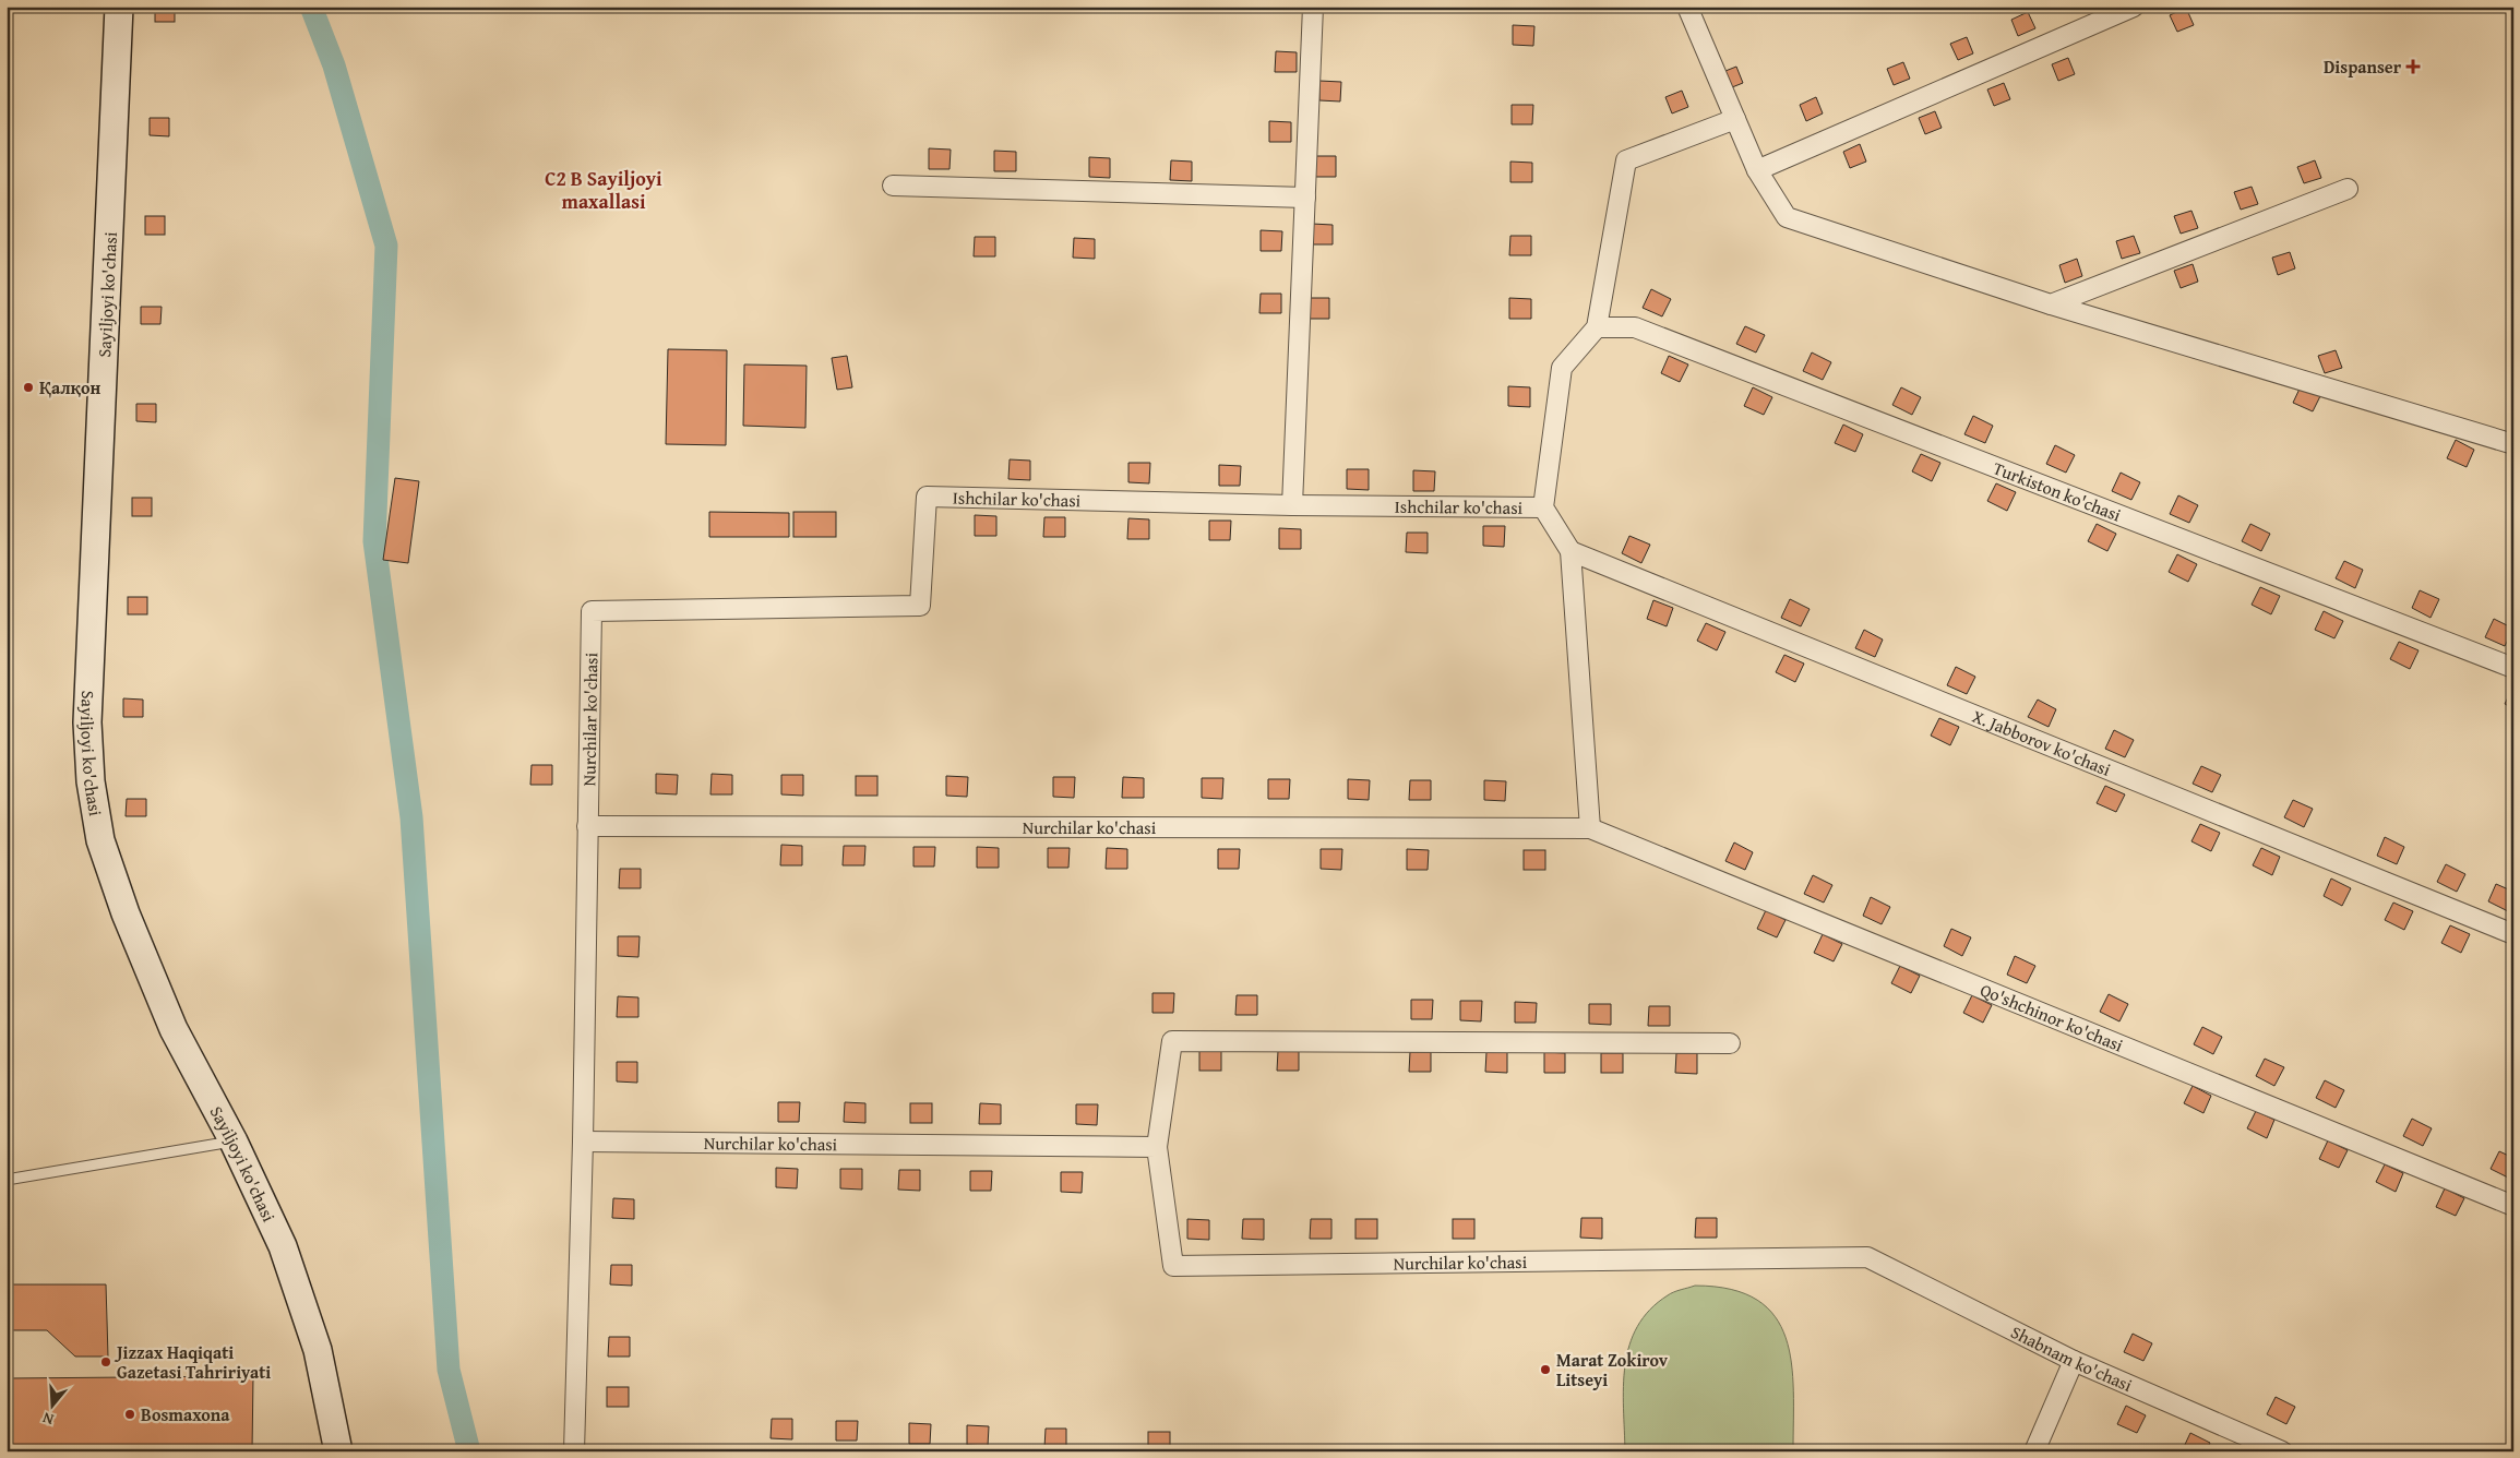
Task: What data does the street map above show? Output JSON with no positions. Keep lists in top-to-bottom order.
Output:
{
  "streets": {
    "main road": ["Sayiljoyi ko'chasi"],
    "street": [
      "Turkiston ko'chasi",
      "Ishchilar ko'chasi",
      "Nurchilar ko'chasi",
      "X. Jabborov ko'chasi",
      "Qo'shchinor ko'chasi",
      "Shabnam ko'chasi"
    ]
  },
  "crossings": [
    ["Ishchilar ko'chasi", "Nurchilar ko'chasi"],
    ["Nurchilar ko'chasi", "Qo'shchinor ko'chasi"],
    ["Nurchilar ko'chasi", "Shabnam ko'chasi"]
  ],
  "districts": ["C2 B Sayiljoyi maxallasi"],
  "places": {
    "health": ["Dispanser"],
    "other": [
      "Қалқон",
      "Jizzax Haqiqati Gazetasi Tahririyati",
      "Marat Zokirov Litseyi",
      "Bosmaxona"
    ]
  },
  "north": "bottom"
}
